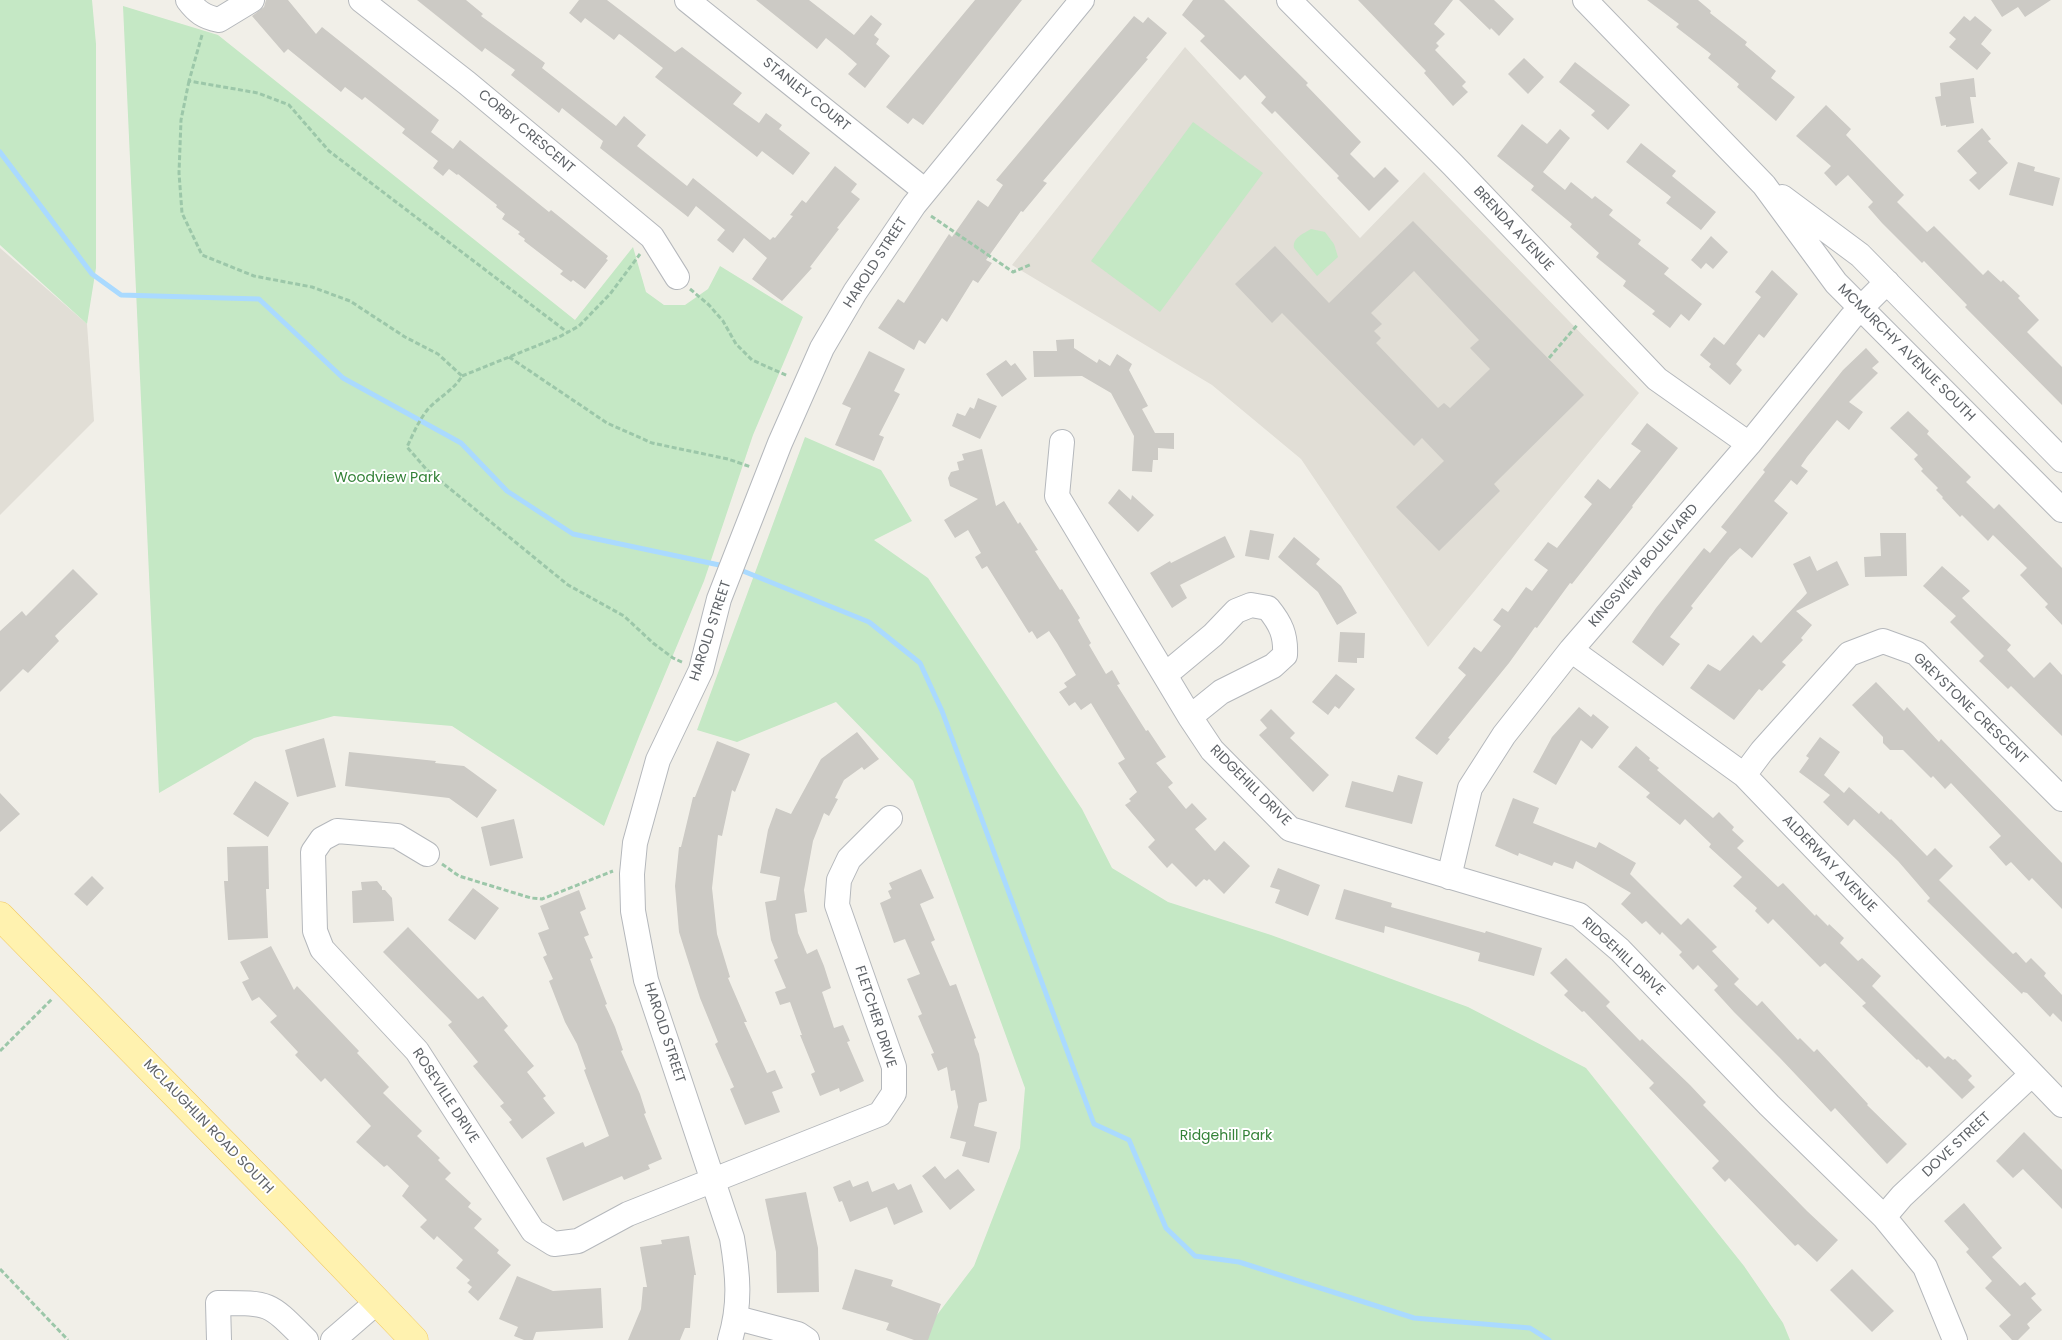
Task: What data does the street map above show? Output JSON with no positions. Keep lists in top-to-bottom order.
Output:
{
  "streets": {
    "main road": ["MCLAUGHLIN ROAD SOUTH"],
    "street": [
      "STANLEY COURT",
      "CORBY CRESCENT",
      "BRENDA AVENUE",
      "HAROLD STREET",
      "MCMURCHY AVENUE SOUTH",
      "KINGSVIEW BOULEVARD",
      "GREYSTONE CRESCENT",
      "RIDGEHILL DRIVE",
      "ALDERWAY AVENUE",
      "FLETCHER DRIVE",
      "ROSEVILLE DRIVE",
      "DOVE STREET"
    ]
  },
  "crossings": [
    ["STANLEY COURT", "HAROLD STREET"],
    ["BRENDA AVENUE", "KINGSVIEW BOULEVARD"],
    ["HAROLD STREET", "FLETCHER DRIVE"],
    ["HAROLD STREET", "ROSEVILLE DRIVE"],
    ["MCMURCHY AVENUE SOUTH", "KINGSVIEW BOULEVARD"],
    ["KINGSVIEW BOULEVARD", "RIDGEHILL DRIVE"],
    ["KINGSVIEW BOULEVARD", "ALDERWAY AVENUE"],
    ["GREYSTONE CRESCENT", "ALDERWAY AVENUE"],
    ["RIDGEHILL DRIVE", "DOVE STREET"],
    ["ALDERWAY AVENUE", "DOVE STREET"],
    ["FLETCHER DRIVE", "ROSEVILLE DRIVE"]
  ],
  "parks": ["Woodview Park", "Ridgehill Park"]
}
